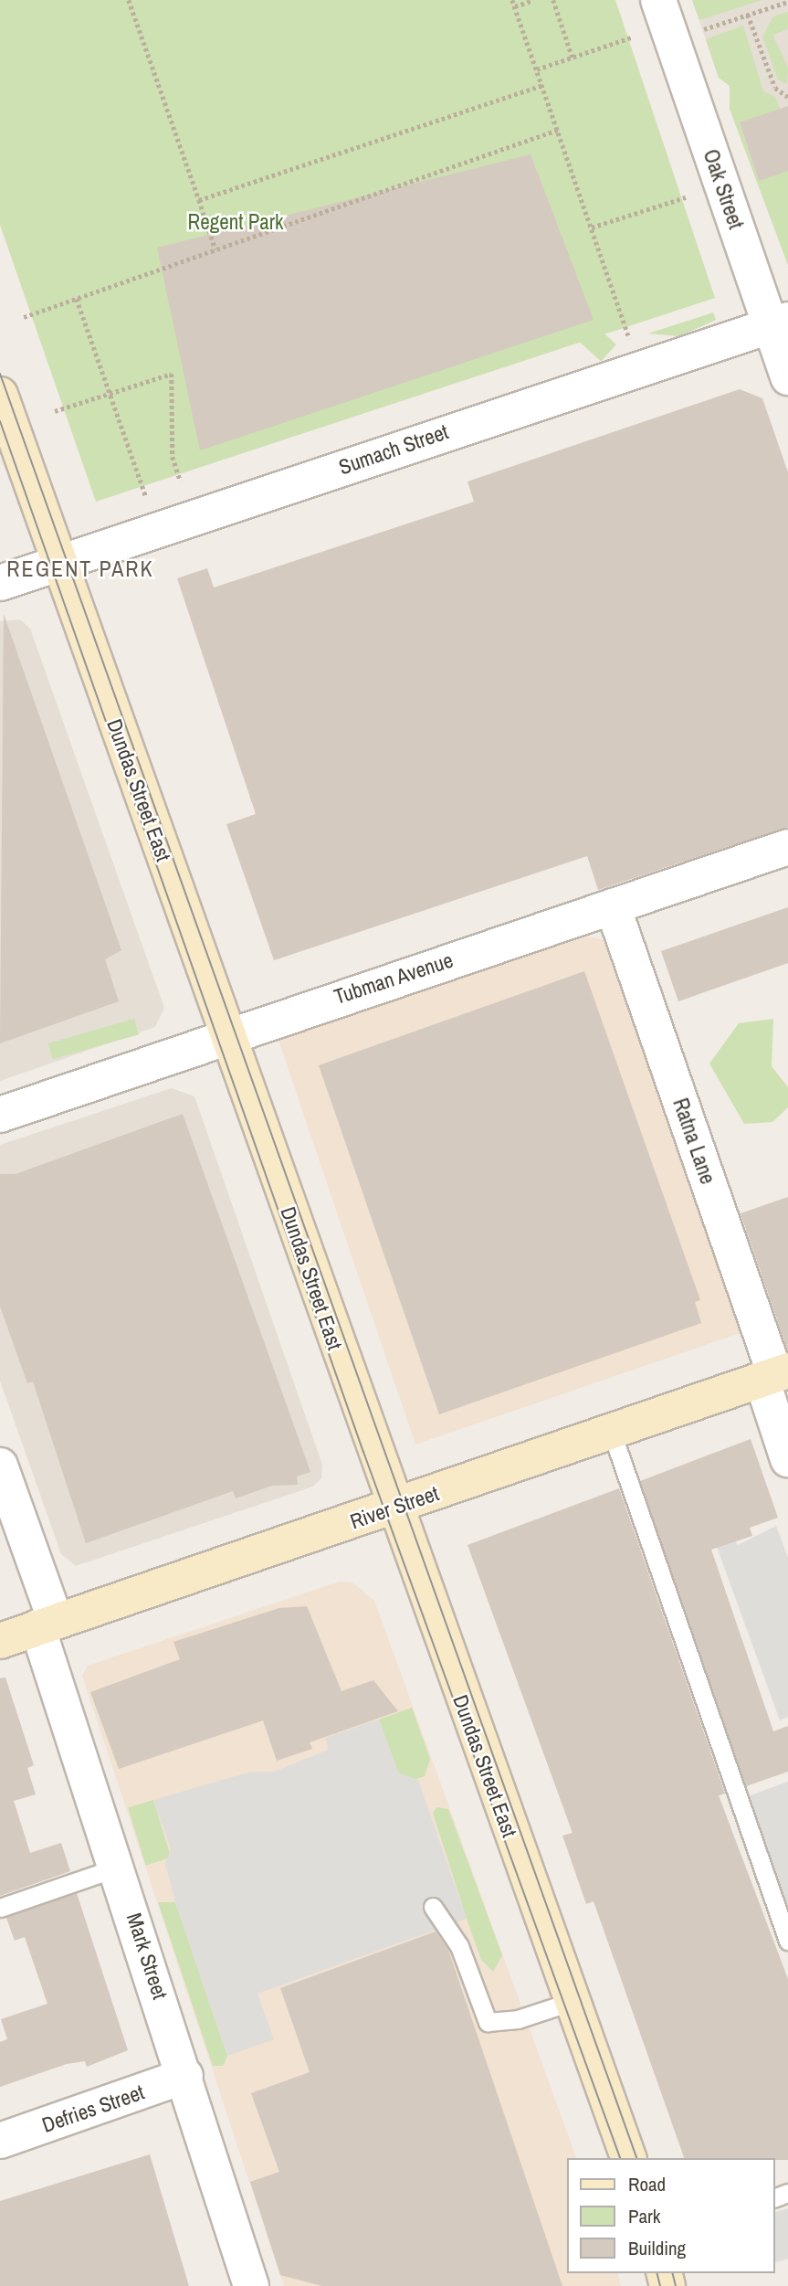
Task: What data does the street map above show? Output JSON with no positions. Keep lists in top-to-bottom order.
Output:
{
  "streets": {
    "street": [
      "Oak Street",
      "Sumach Street",
      "Dundas Street East",
      "Tubman Avenue",
      "Ratna Lane",
      "River Street",
      "Mark Street",
      "Defries Street"
    ]
  },
  "crossings": [
    ["Oak Street", "Sumach Street"],
    ["Sumach Street", "Dundas Street East"],
    ["Dundas Street East", "Tubman Avenue"],
    ["Dundas Street East", "River Street"],
    ["Tubman Avenue", "Ratna Lane"],
    ["Ratna Lane", "River Street"],
    ["River Street", "Mark Street"],
    ["Mark Street", "Defries Street"]
  ],
  "districts": ["REGENT PARK"],
  "parks": ["Regent Park"],
  "legend": ["Road", "Park", "Building"]
}
